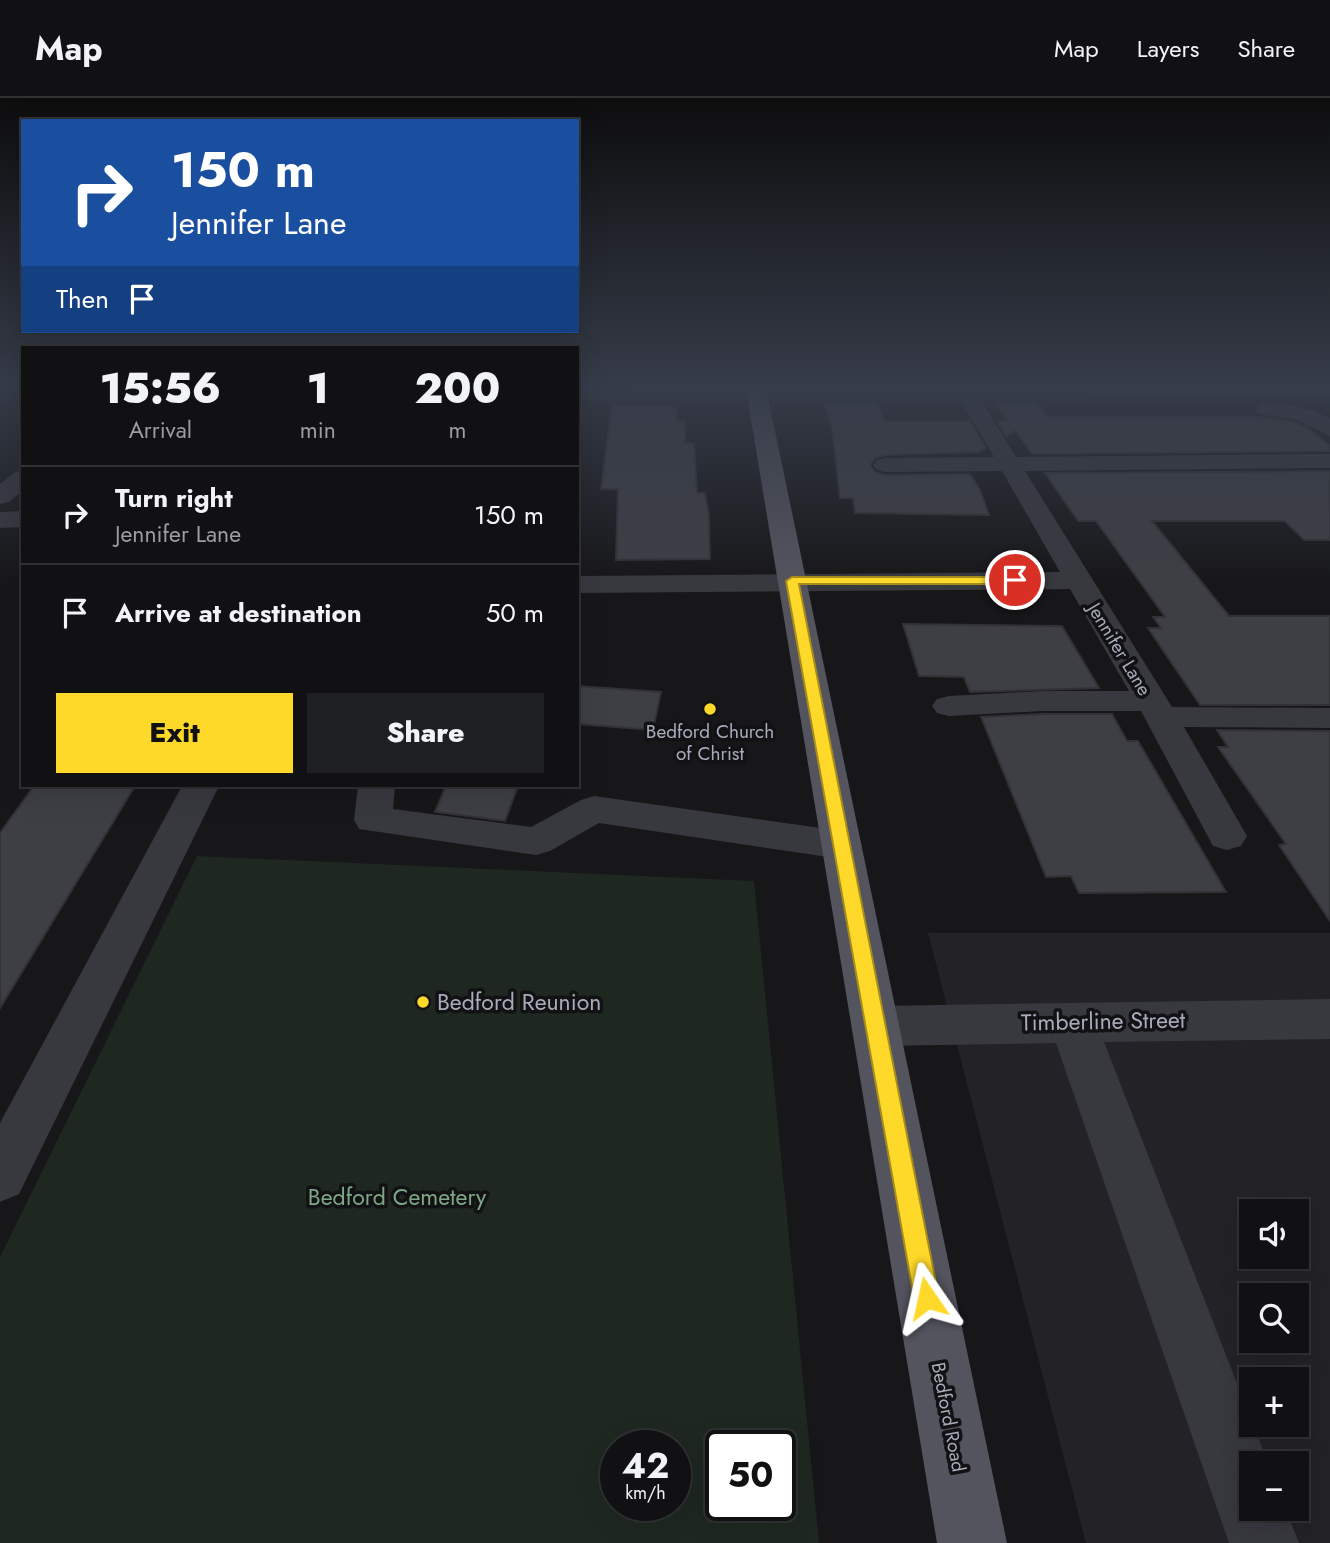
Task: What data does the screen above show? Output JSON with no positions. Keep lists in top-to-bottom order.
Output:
{
  "streets": {
    "main road": ["Bedford Road"],
    "street": ["Jennifer Lane", "Timberline Street"]
  },
  "crossings": [
    ["Jennifer Lane", "Bedford Road"],
    ["Timberline Street", "Bedford Road"]
  ],
  "parks": ["Bedford Cemetery"],
  "places": ["Bedford Church of Christ", "Bedford Reunion"],
  "page": {
    "header": "Map",
    "nav": ["Map", "Layers", "Share"],
    "turn": ["150 m", "Jennifer Lane"],
    "then": "Then",
    "eta": [
      "15:56",
      "Arrival",
      "1",
      "min",
      "200",
      "m"
    ],
    "list": [
      {
        "name": "Turn right",
        "note": "Jennifer Lane",
        "value": "150 m"
      },
      {
        "name": "Arrive at destination",
        "value": "50 m"
      }
    ],
    "buttons": ["Exit", "Share"],
    "map_buttons": ["+", "−"],
    "speed": "42 km/h",
    "limit": "50"
  }
}
